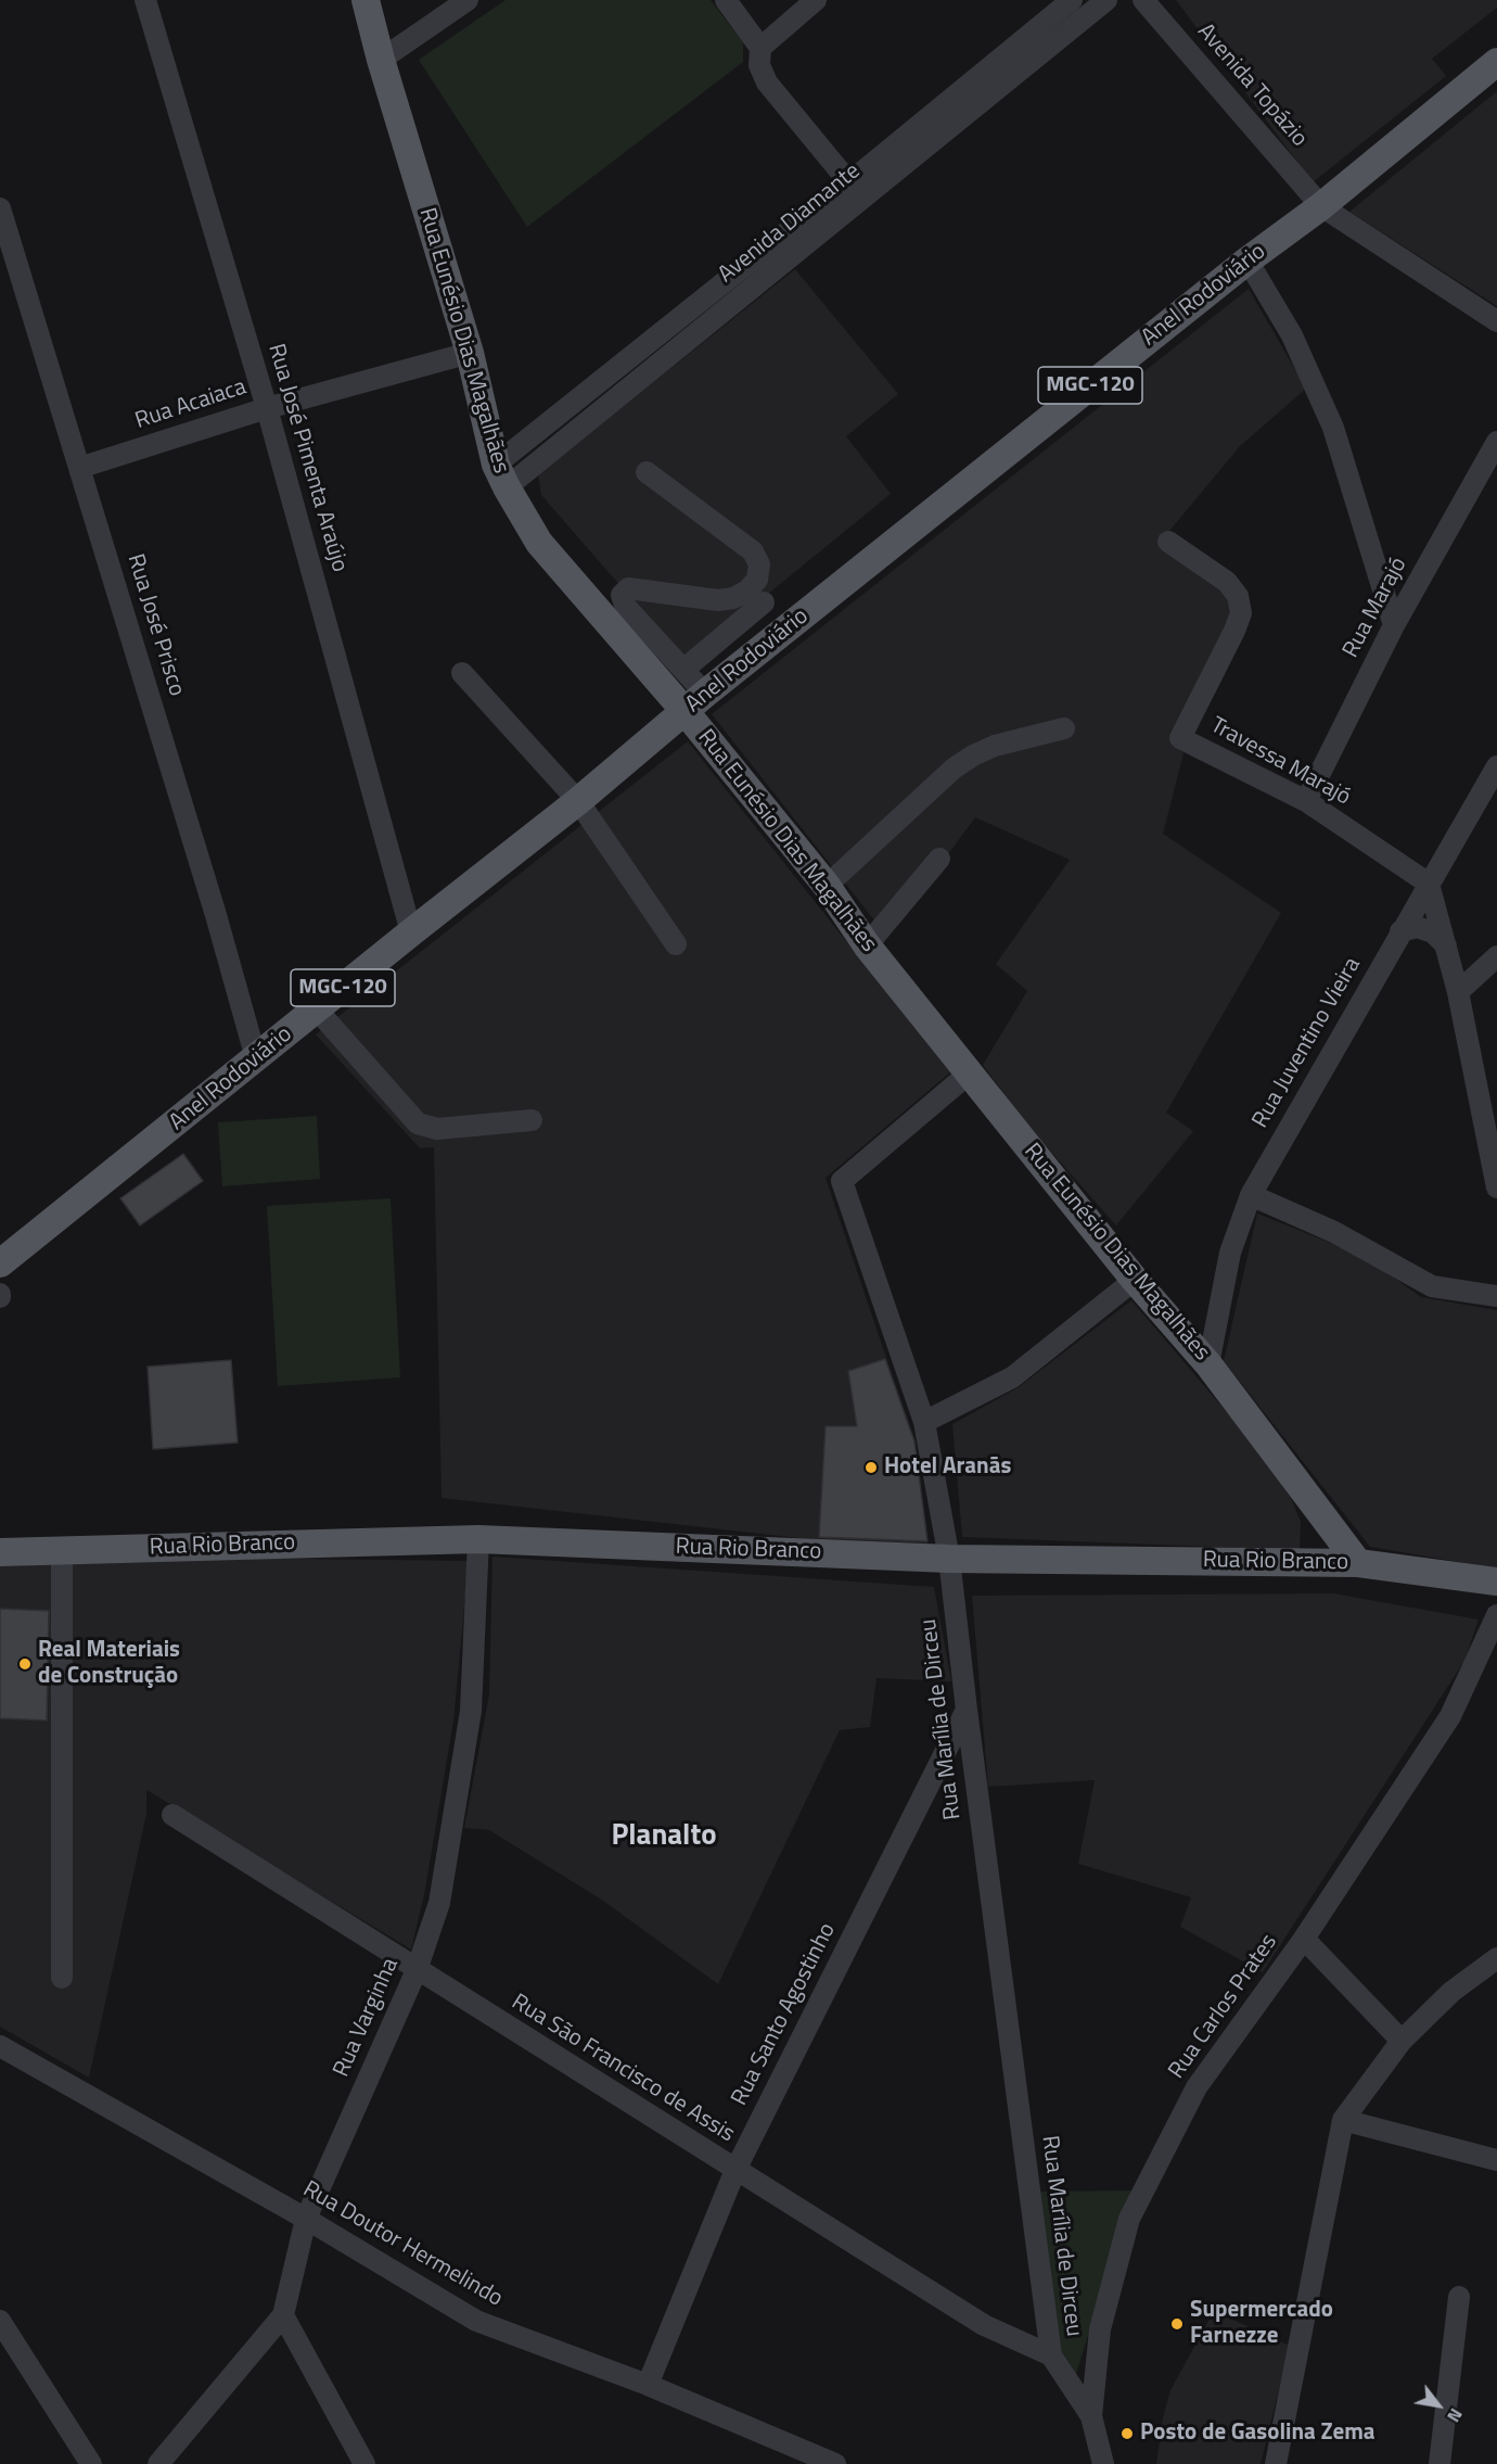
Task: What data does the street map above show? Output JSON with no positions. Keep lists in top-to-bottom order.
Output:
{
  "streets": {
    "main road": [
      "Anel Rodoviário",
      "Rua Eunésio Dias Magalhães",
      "MGC-120",
      "Rua Rio Branco"
    ],
    "street": [
      "Avenida Topázio",
      "Avenida Diamante",
      "Rua Acaiaca",
      "Rua José Pimenta Araújo",
      "Rua Marajó",
      "Rua José Prisco",
      "Travessa Marajó",
      "Rua Juventino Vieira",
      "Rua Marília de Dirceu",
      "Rua Carlos Prates",
      "Rua Santo Agostinho",
      "Rua Varginha",
      "Rua São Francisco de Assis",
      "Rua Doutor Hermelindo"
    ]
  },
  "crossings": [
    ["Avenida Topázio", "Anel Rodoviário"],
    ["Avenida Diamante", "Rua Eunésio Dias Magalhães"],
    ["Anel Rodoviário", "Rua Eunésio Dias Magalhães"],
    ["Anel Rodoviário", "Rua José Pimenta Araújo"],
    ["Anel Rodoviário", "Rua José Prisco"],
    ["Rua Eunésio Dias Magalhães", "Rua Acaiaca"],
    ["Rua Eunésio Dias Magalhães", "Rua Juventino Vieira"],
    ["Rua Eunésio Dias Magalhães", "Rua Rio Branco"],
    ["Rua Eunésio Dias Magalhães", "Rua Marília de Dirceu"],
    ["Rua Acaiaca", "Rua José Pimenta Araújo"],
    ["Rua Acaiaca", "Rua José Prisco"],
    ["Rua Marajó", "Travessa Marajó"],
    ["Travessa Marajó", "Rua Juventino Vieira"],
    ["Rua Rio Branco", "Rua Marília de Dirceu"],
    ["Rua Rio Branco", "Rua Varginha"],
    ["Rua Marília de Dirceu", "Rua Carlos Prates"],
    ["Rua Marília de Dirceu", "Rua Santo Agostinho"],
    ["Rua Marília de Dirceu", "Rua São Francisco de Assis"],
    ["Rua Santo Agostinho", "Rua São Francisco de Assis"],
    ["Rua Santo Agostinho", "Rua Doutor Hermelindo"],
    ["Rua Varginha", "Rua São Francisco de Assis"],
    ["Rua Varginha", "Rua Doutor Hermelindo"]
  ],
  "districts": ["Planalto"],
  "places": [
    "Hotel Aranãs",
    "Real Materiais de Construção",
    "Supermercado Farnezze",
    "Posto de Gasolina Zema"
  ],
  "north": "bottom right"
}
